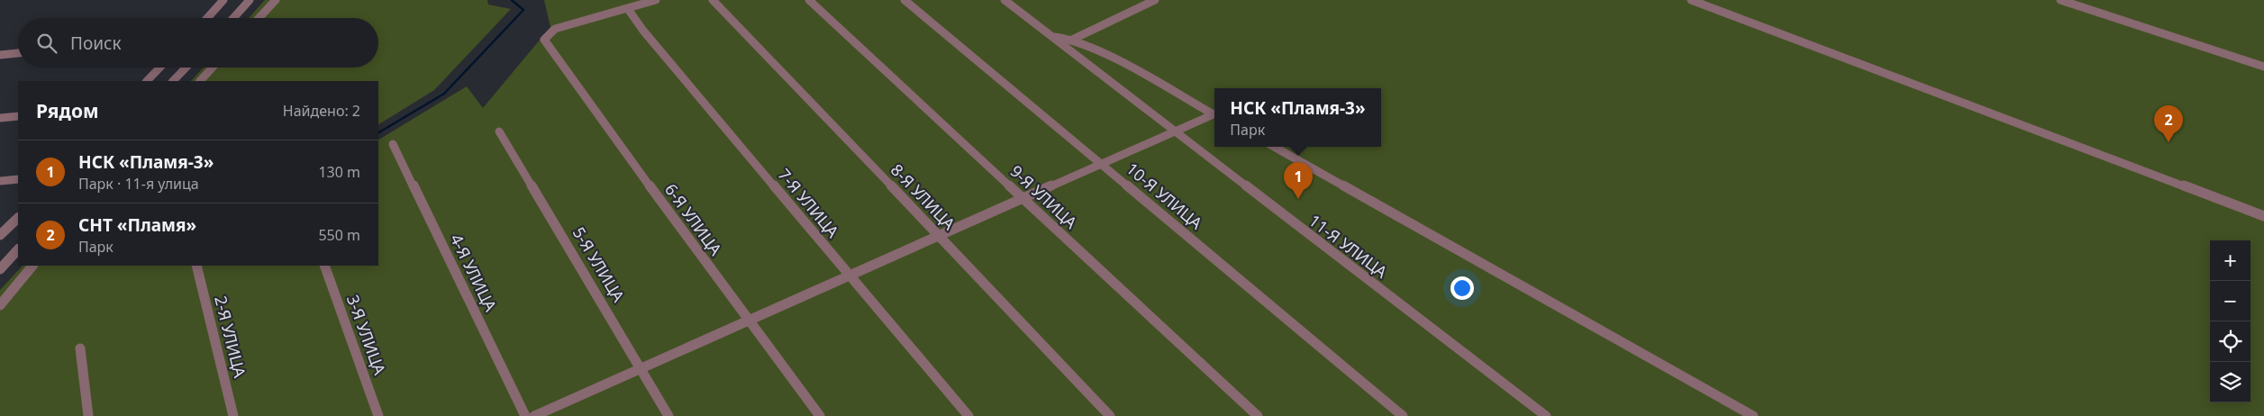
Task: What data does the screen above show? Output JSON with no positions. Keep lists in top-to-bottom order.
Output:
{
  "streets": {
    "street": [
      "10-Я УЛИЦА",
      "8-Я УЛИЦА",
      "9-Я УЛИЦА",
      "7-Я УЛИЦА",
      "6-Я УЛИЦА",
      "11-Я УЛИЦА",
      "5-Я УЛИЦА",
      "4-Я УЛИЦА",
      "3-Я УЛИЦА",
      "2-Я УЛИЦА"
    ]
  },
  "crossings": [
    ["7-Я УЛИЦА", "6-Я УЛИЦА"]
  ],
  "page": {
    "search": "Поиск",
    "heading": ["Рядом", "Найдено: 2"],
    "popup": ["НСК «Пламя-3»", "Парк"],
    "pins": ["2", "1"],
    "list": [
      {
        "mark": "1",
        "name": "НСК «Пламя-3»",
        "note": "Парк · 11-я улица",
        "value": "130 m"
      },
      {
        "mark": "2",
        "name": "СНТ «Пламя»",
        "note": "Парк",
        "value": "550 m"
      }
    ],
    "map_buttons": ["+", "−"]
  }
}
